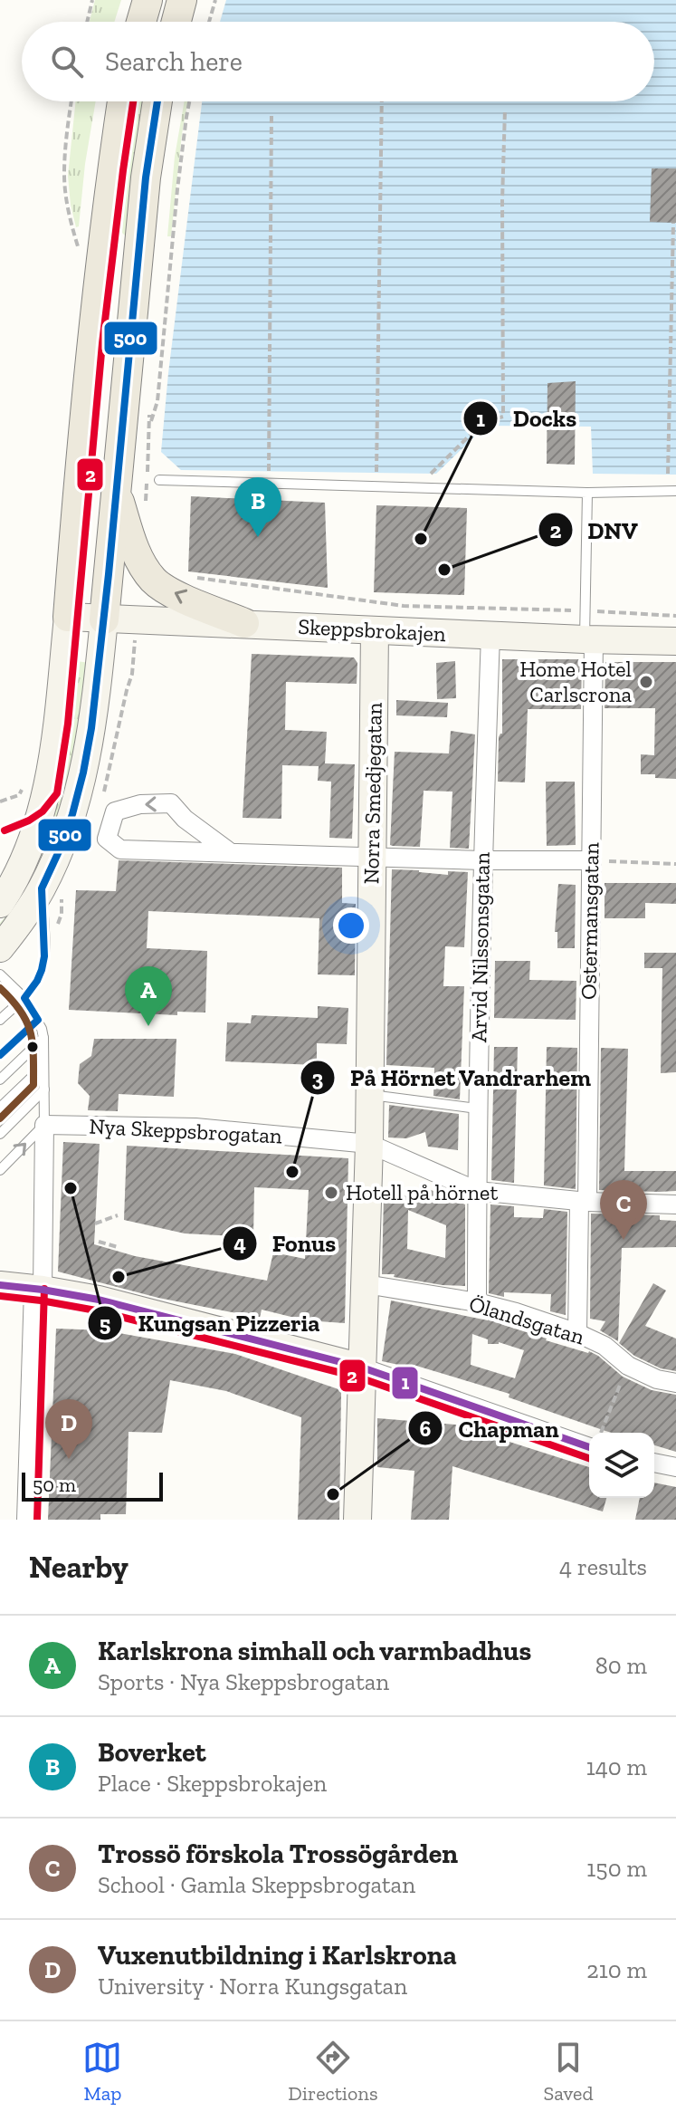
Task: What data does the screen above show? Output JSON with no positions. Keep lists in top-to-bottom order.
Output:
{
  "streets": {
    "street": [
      "Skeppsbrokajen",
      "Norra Smedjegatan",
      "Ostermansgatan",
      "Arvid Nilssonsgatan",
      "Nya Skeppsbrogatan",
      "Ölandsgatan"
    ]
  },
  "crossings": [
    ["Skeppsbrokajen", "Norra Smedjegatan"],
    ["Skeppsbrokajen", "Ostermansgatan"],
    ["Skeppsbrokajen", "Arvid Nilssonsgatan"],
    ["Norra Smedjegatan", "Nya Skeppsbrogatan"],
    ["Norra Smedjegatan", "Ölandsgatan"],
    ["Ostermansgatan", "Nya Skeppsbrogatan"],
    ["Ostermansgatan", "Ölandsgatan"],
    ["Arvid Nilssonsgatan", "Nya Skeppsbrogatan"],
    ["Arvid Nilssonsgatan", "Ölandsgatan"]
  ],
  "places": [
    "Docks",
    "DNV",
    "Home Hotel Carlscrona",
    "På Hörnet Vandrarhem",
    "Kungsan Pizzeria",
    "Hotell på hörnet",
    "Fonus",
    "Chapman"
  ],
  "lines": ["transit line 500", "transit line 2", "transit line 1"],
  "scale_bar": "50 m",
  "page": {
    "search": "Search here",
    "pins": [
      "B",
      "A",
      "C",
      "D"
    ],
    "scale": "50 m",
    "heading": ["Nearby", "4 results"],
    "list": [
      {
        "mark": "A",
        "name": "Karlskrona simhall och varmbadhus",
        "note": "Sports · Nya Skeppsbrogatan",
        "value": "80 m"
      },
      {
        "mark": "B",
        "name": "Boverket",
        "note": "Place · Skeppsbrokajen",
        "value": "140 m"
      },
      {
        "mark": "C",
        "name": "Trossö förskola Trossögården",
        "note": "School · Gamla Skeppsbrogatan",
        "value": "150 m"
      },
      {
        "mark": "D",
        "name": "Vuxenutbildning i Karlskrona",
        "note": "University · Norra Kungsgatan",
        "value": "210 m"
      }
    ],
    "nav": ["Map", "Directions", "Saved"]
  }
}
